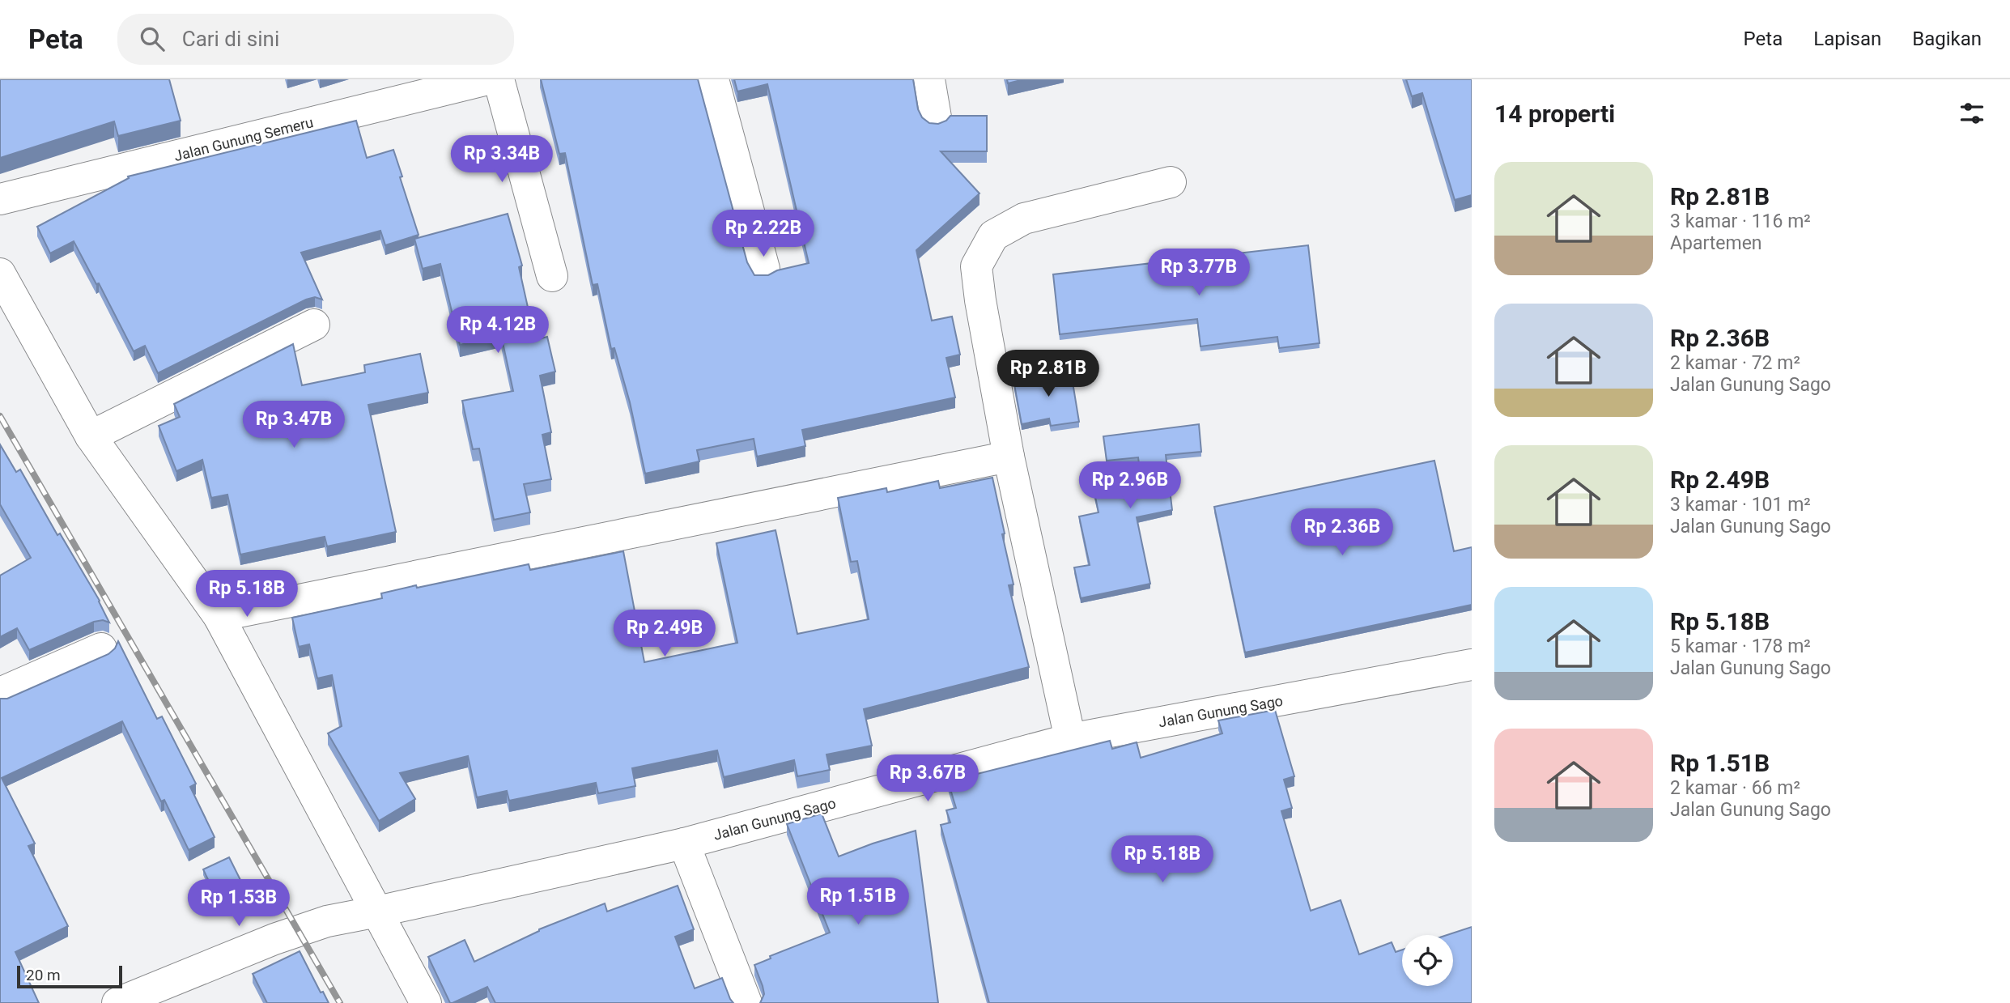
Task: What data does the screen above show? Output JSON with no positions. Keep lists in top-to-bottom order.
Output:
{
  "streets": {
    "street": ["Jalan Gunung Semeru", "Jalan Gunung Sago"]
  },
  "scale_bar": "20 m",
  "page": {
    "header": "Peta",
    "search": "Cari di sini",
    "nav": ["Peta", "Lapisan", "Bagikan"],
    "heading": "14 properti",
    "price": [
      "Rp 3.34B",
      "Rp 2.22B",
      "Rp 3.77B",
      "Rp 4.12B",
      "Rp 2.81B",
      "Rp 3.47B",
      "Rp 2.96B",
      "Rp 2.36B",
      "Rp 5.18B",
      "Rp 2.49B",
      "Rp 3.67B",
      "Rp 5.18B",
      "Rp 1.51B",
      "Rp 1.53B"
    ],
    "list": [
      {
        "name": "Rp 2.81B",
        "note": "3 kamar · 116 m² · Apartemen"
      },
      {
        "name": "Rp 2.36B",
        "note": "2 kamar · 72 m² · Jalan Gunung Sago"
      },
      {
        "name": "Rp 2.49B",
        "note": "3 kamar · 101 m² · Jalan Gunung Sago"
      },
      {
        "name": "Rp 5.18B",
        "note": "5 kamar · 178 m² · Jalan Gunung Sago"
      },
      {
        "name": "Rp 1.51B",
        "note": "2 kamar · 66 m² · Jalan Gunung Sago"
      }
    ],
    "scale": "20 m"
  }
}
